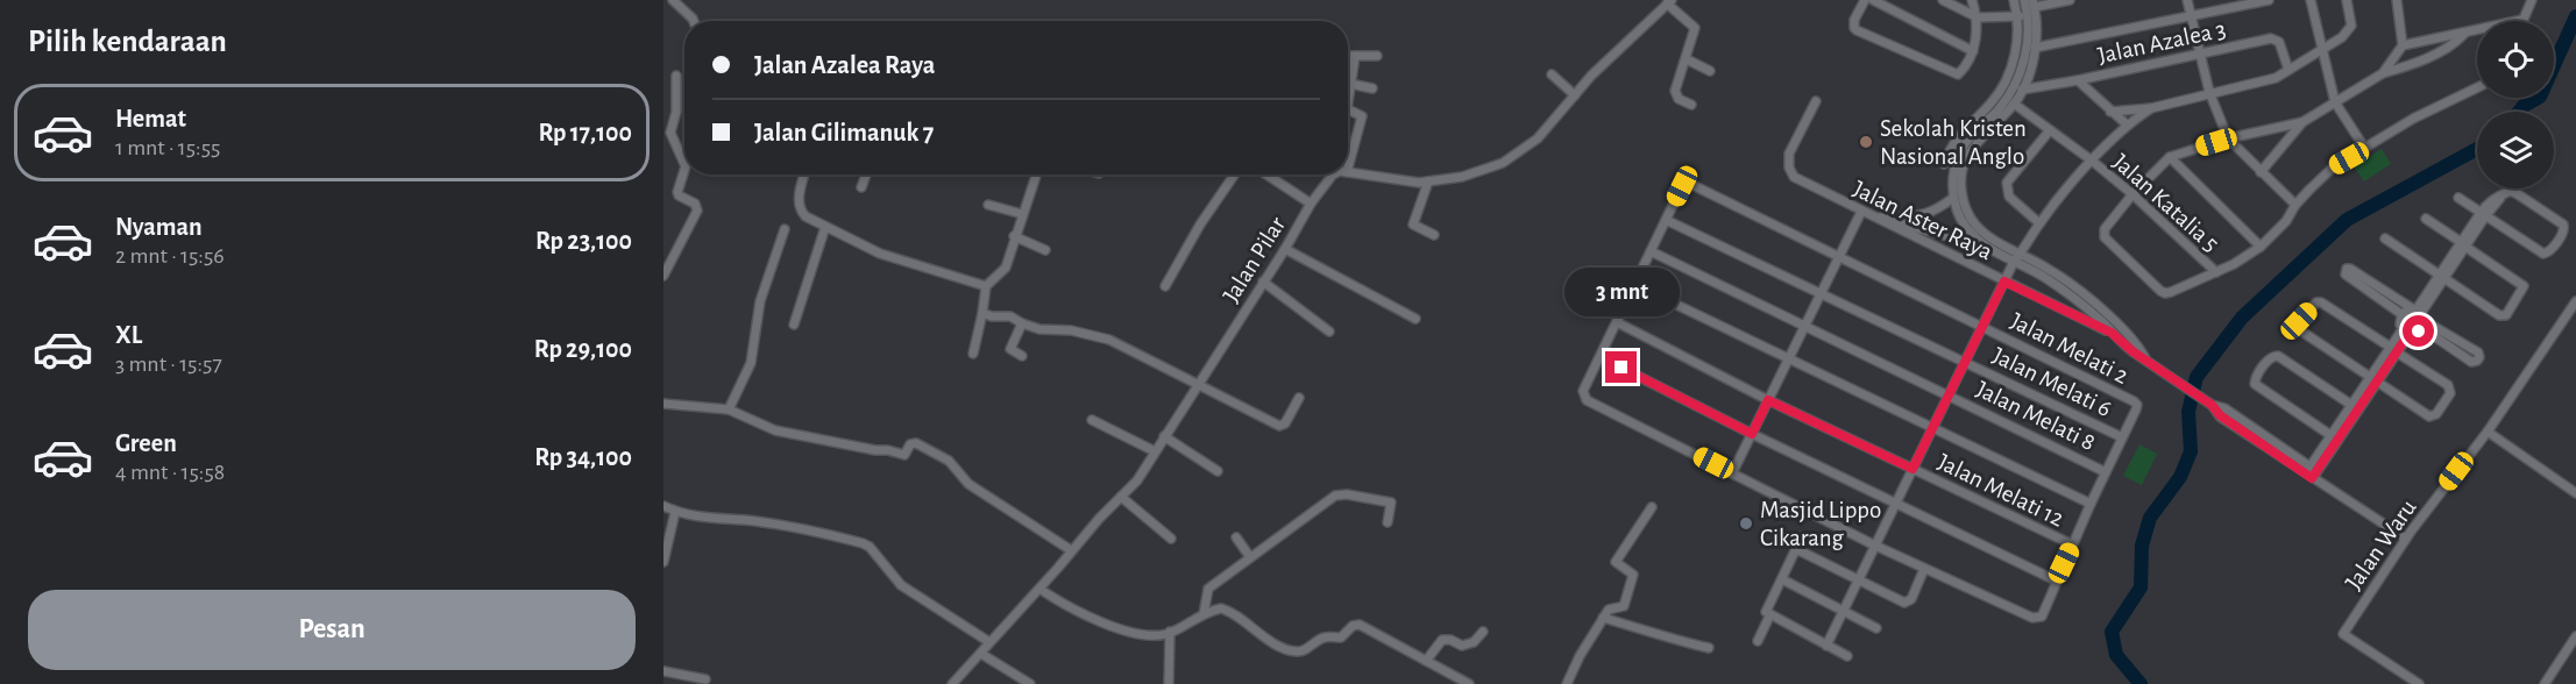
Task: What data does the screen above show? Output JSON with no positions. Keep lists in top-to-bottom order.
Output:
{
  "streets": {
    "street": [
      "Jalan Azalea 3",
      "Jalan Katalia 5",
      "Jalan Aster Raya",
      "Jalan Pilar",
      "Jalan Melati 2",
      "Jalan Melati 6",
      "Jalan Melati 8",
      "Jalan Melati 12",
      "Jalan Waru"
    ]
  },
  "crossings": [
    ["Jalan Katalia 5", "Jalan Aster Raya"],
    ["Jalan Melati 2", "Jalan Melati 6"]
  ],
  "places": ["Sekolah Kristen Nasional Anglo", "Masjid Lippo Cikarang"],
  "page": {
    "heading": "Pilih kendaraan",
    "banner": ["Jalan Azalea Raya", "Jalan Gilimanuk 7"],
    "list": [
      {
        "name": "Hemat",
        "note": "1 mnt · 15:55",
        "value": "Rp 17,100"
      },
      {
        "name": "Nyaman",
        "note": "2 mnt · 15:56",
        "value": "Rp 23,100"
      },
      {
        "name": "XL",
        "note": "3 mnt · 15:57",
        "value": "Rp 29,100"
      },
      {
        "name": "Green",
        "note": "4 mnt · 15:58",
        "value": "Rp 34,100"
      }
    ],
    "bubble": "3 mnt",
    "buttons": "Pesan"
  }
}
